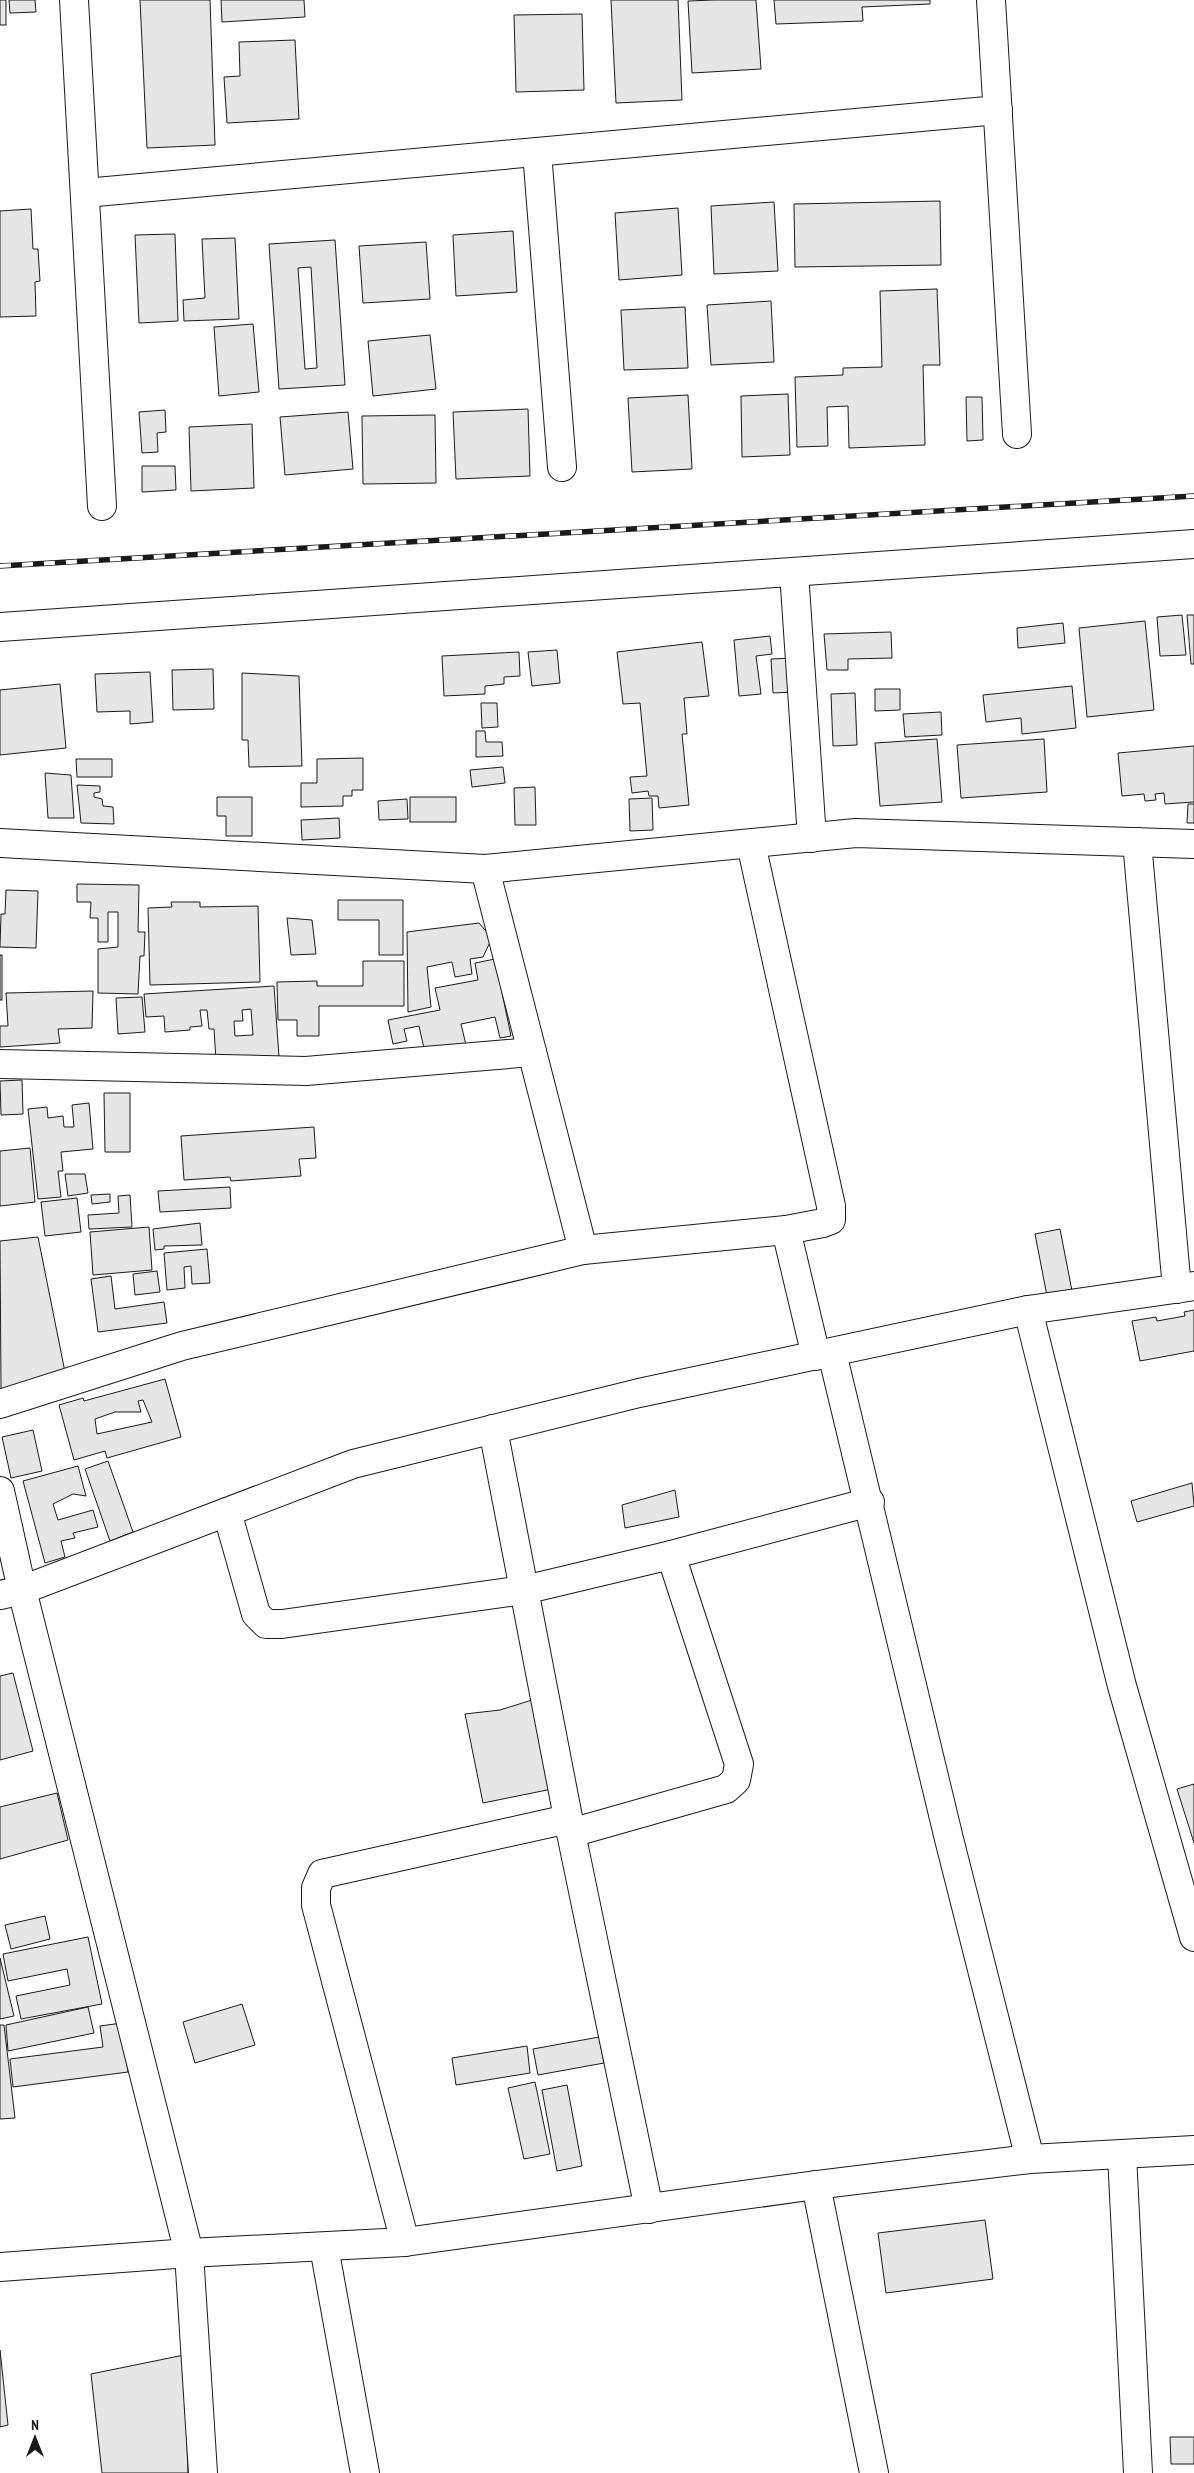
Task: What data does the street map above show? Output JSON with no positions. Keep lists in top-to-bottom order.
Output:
{
  "north": "top"
}
